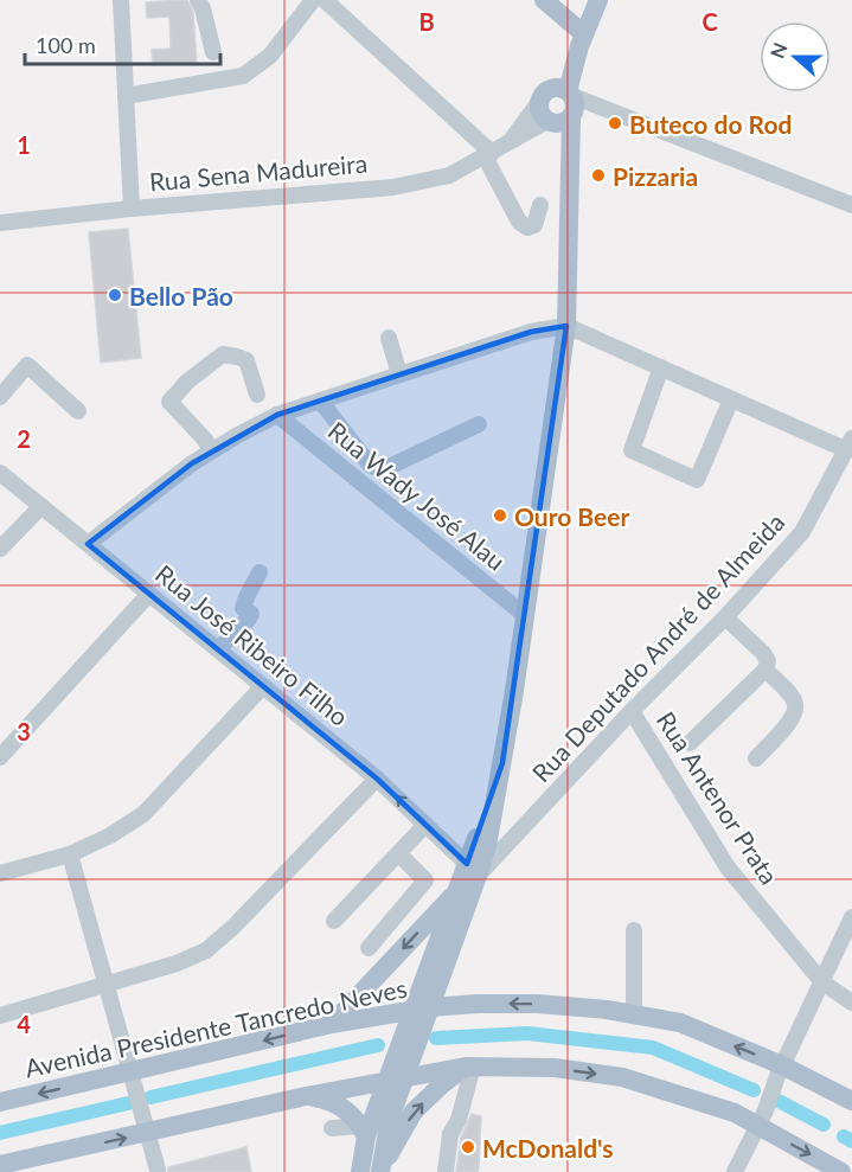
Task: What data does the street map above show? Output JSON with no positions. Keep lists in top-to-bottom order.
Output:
{
  "streets": {
    "main road": ["Rua Sena Madureira", "Avenida Presidente Tancredo Neves"],
    "street": [
      "Rua Wady José Alau",
      "Rua José Ribeiro Filho",
      "Rua Deputado André de Almeida",
      "Rua Antenor Prata"
    ]
  },
  "crossings": [
    ["Rua José Ribeiro Filho", "Rua Deputado André de Almeida"],
    ["Rua Deputado André de Almeida", "Rua Antenor Prata"]
  ],
  "places": [
    "Buteco do Rod",
    "Pizzaria",
    "Bello Pão",
    "Ouro Beer",
    "McDonald's"
  ],
  "scale_bar": "100 m",
  "north": "left",
  "grid": {
    "columns": ["B", "C"],
    "rows": [
      "1",
      "2",
      "3",
      "4"
    ]
  }
}
